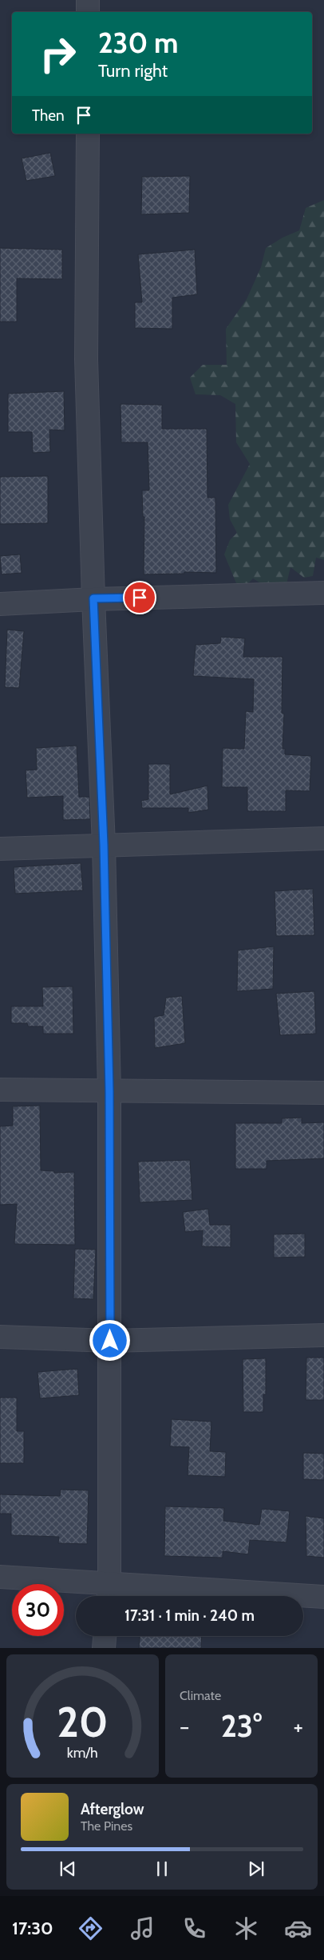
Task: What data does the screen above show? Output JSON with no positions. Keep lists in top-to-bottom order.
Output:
{
  "page": {
    "turn": ["230 m", "Turn right"],
    "then": "Then",
    "limit": "30",
    "trip": "17:31 · 1 min · 240 m",
    "tile": "Climate",
    "heat": ["−", "23°", "+"],
    "song": ["Afterglow", "The Pines"],
    "tabs": "17:30",
    "gauge": ["20", "km/h"]
  }
}
